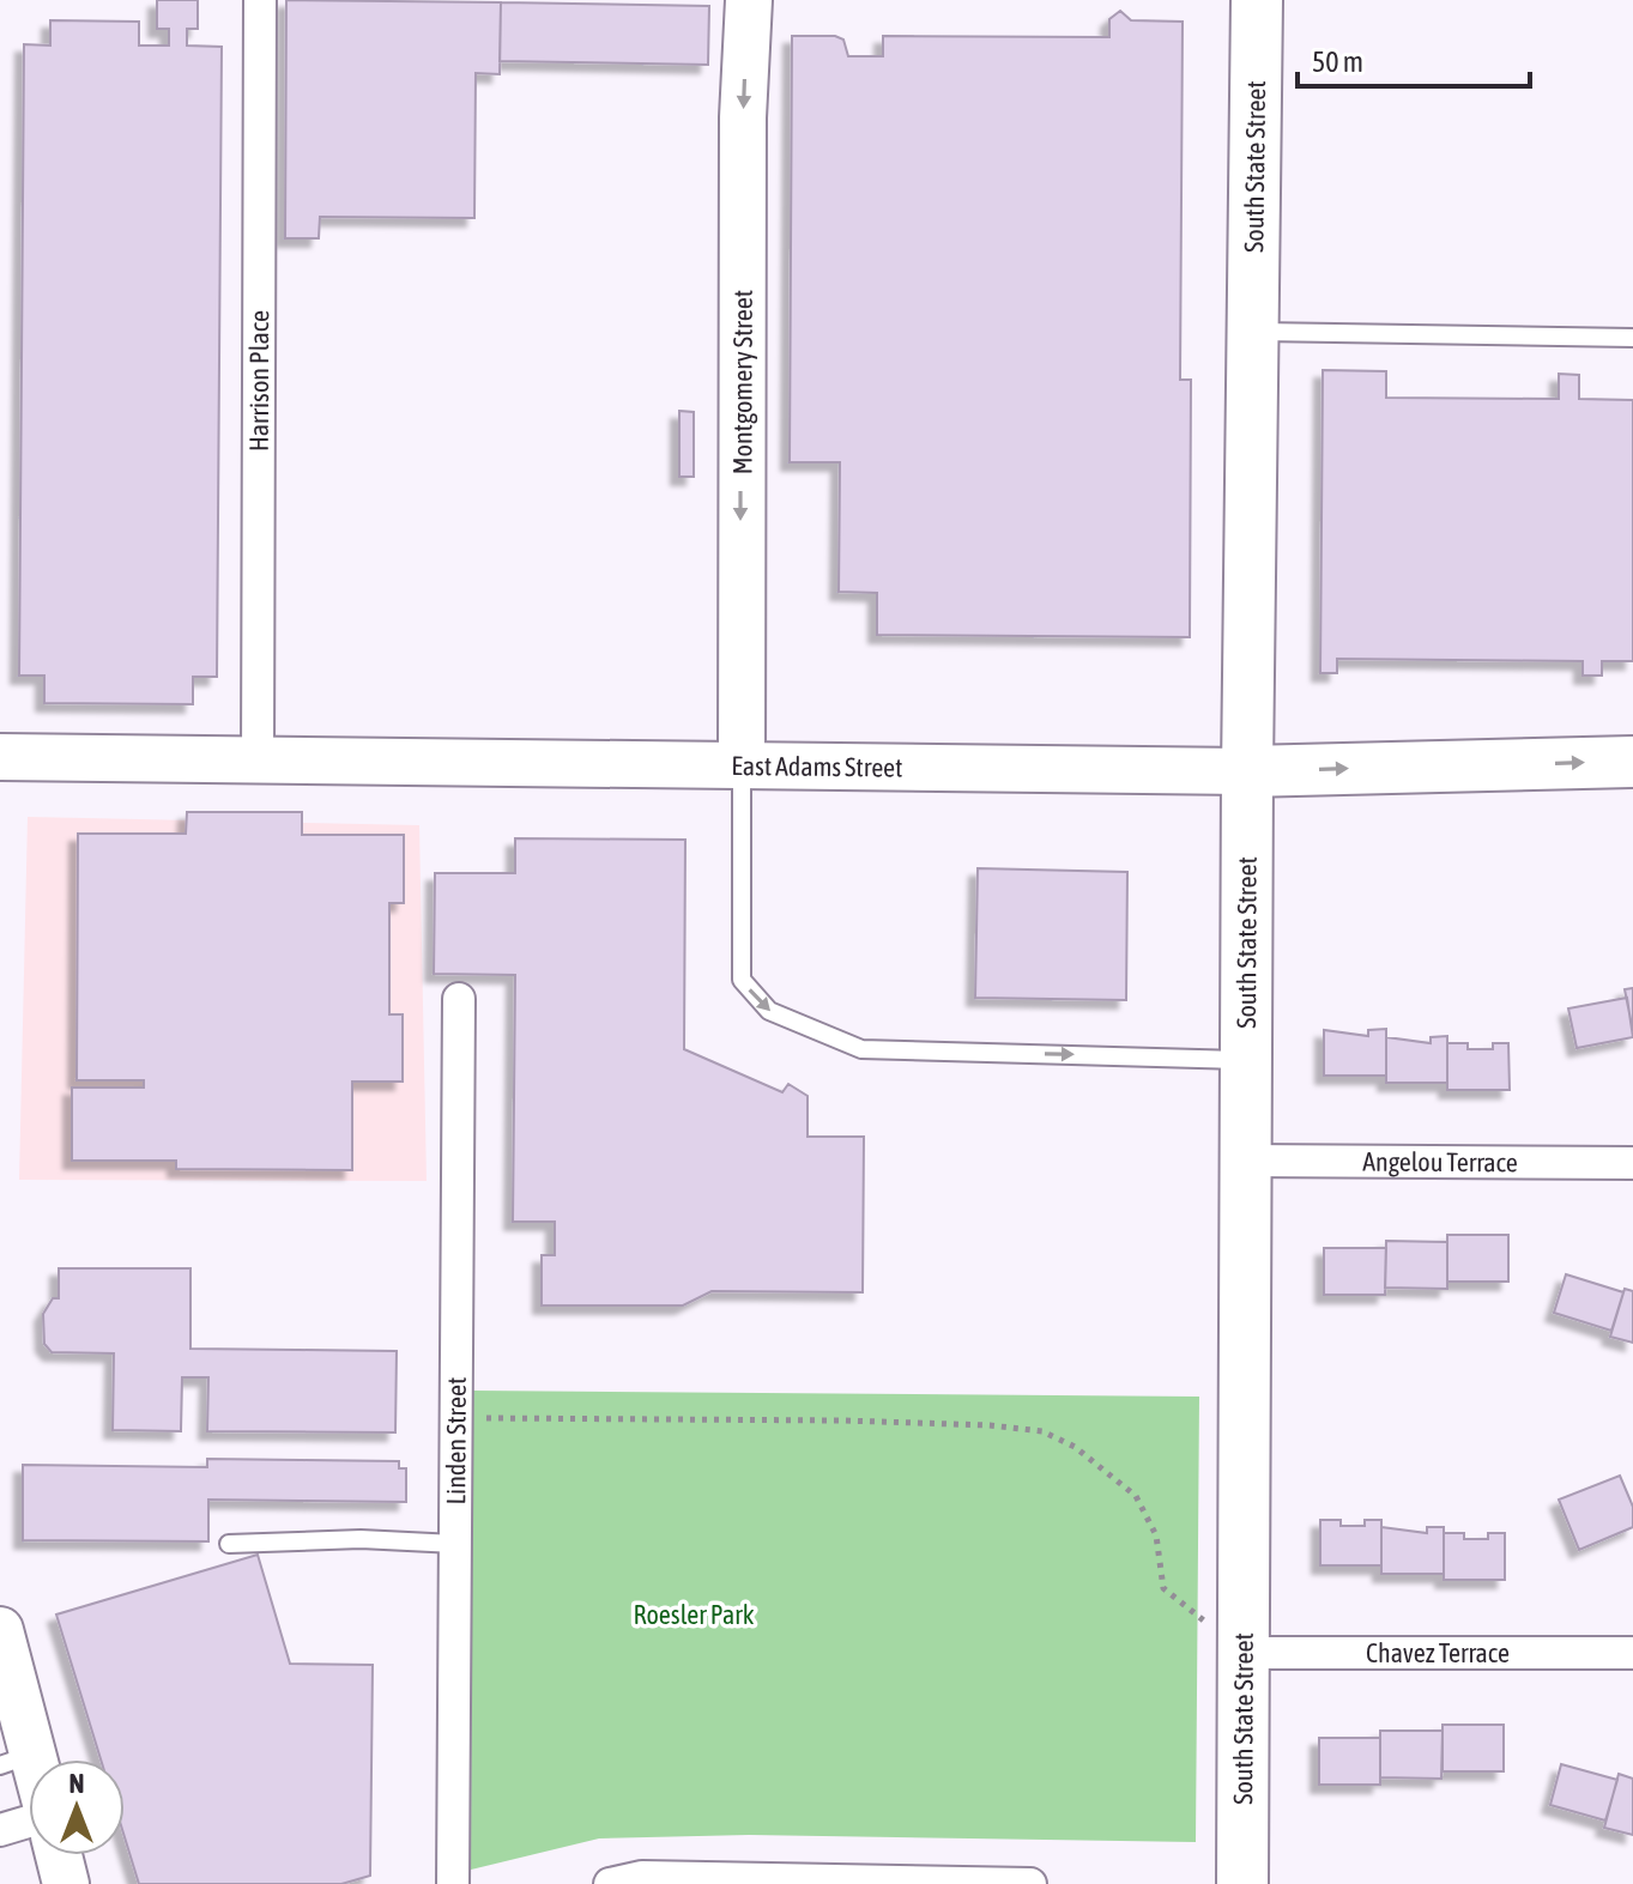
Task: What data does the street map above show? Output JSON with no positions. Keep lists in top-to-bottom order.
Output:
{
  "streets": {
    "main road": ["South State Street", "Montgomery Street", "East Adams Street"],
    "street": [
      "Harrison Place",
      "Angelou Terrace",
      "Linden Street",
      "Chavez Terrace"
    ]
  },
  "crossings": [
    ["South State Street", "East Adams Street"],
    ["South State Street", "Angelou Terrace"],
    ["South State Street", "Chavez Terrace"],
    ["Harrison Place", "East Adams Street"],
    ["Montgomery Street", "East Adams Street"]
  ],
  "one_way": ["Montgomery Street"],
  "parks": ["Roesler Park"],
  "scale_bar": "50 m",
  "north": "top"
}
